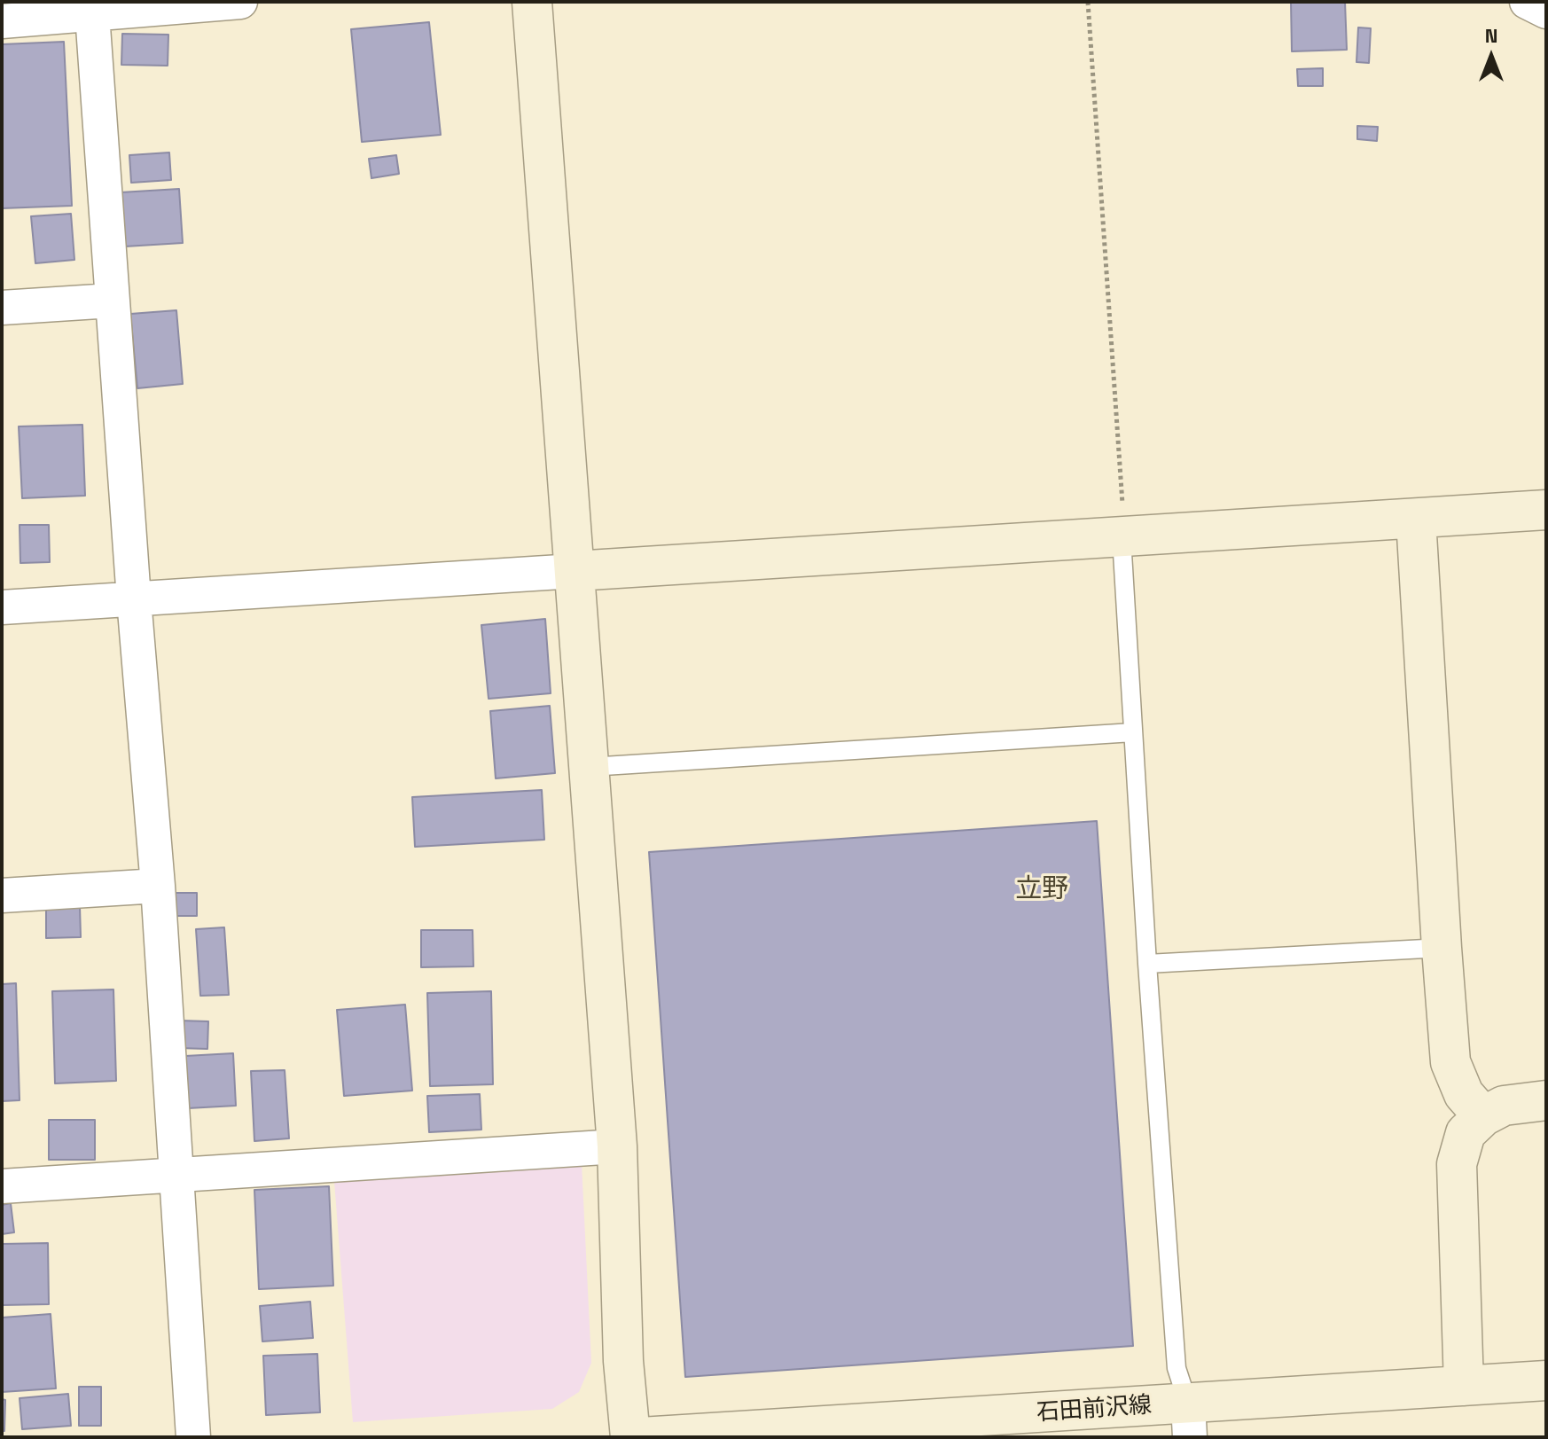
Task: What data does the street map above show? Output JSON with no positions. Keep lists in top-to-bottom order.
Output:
{
  "streets": {
    "street": ["石田前沢線"]
  },
  "districts": ["立野"],
  "north": "top"
}
